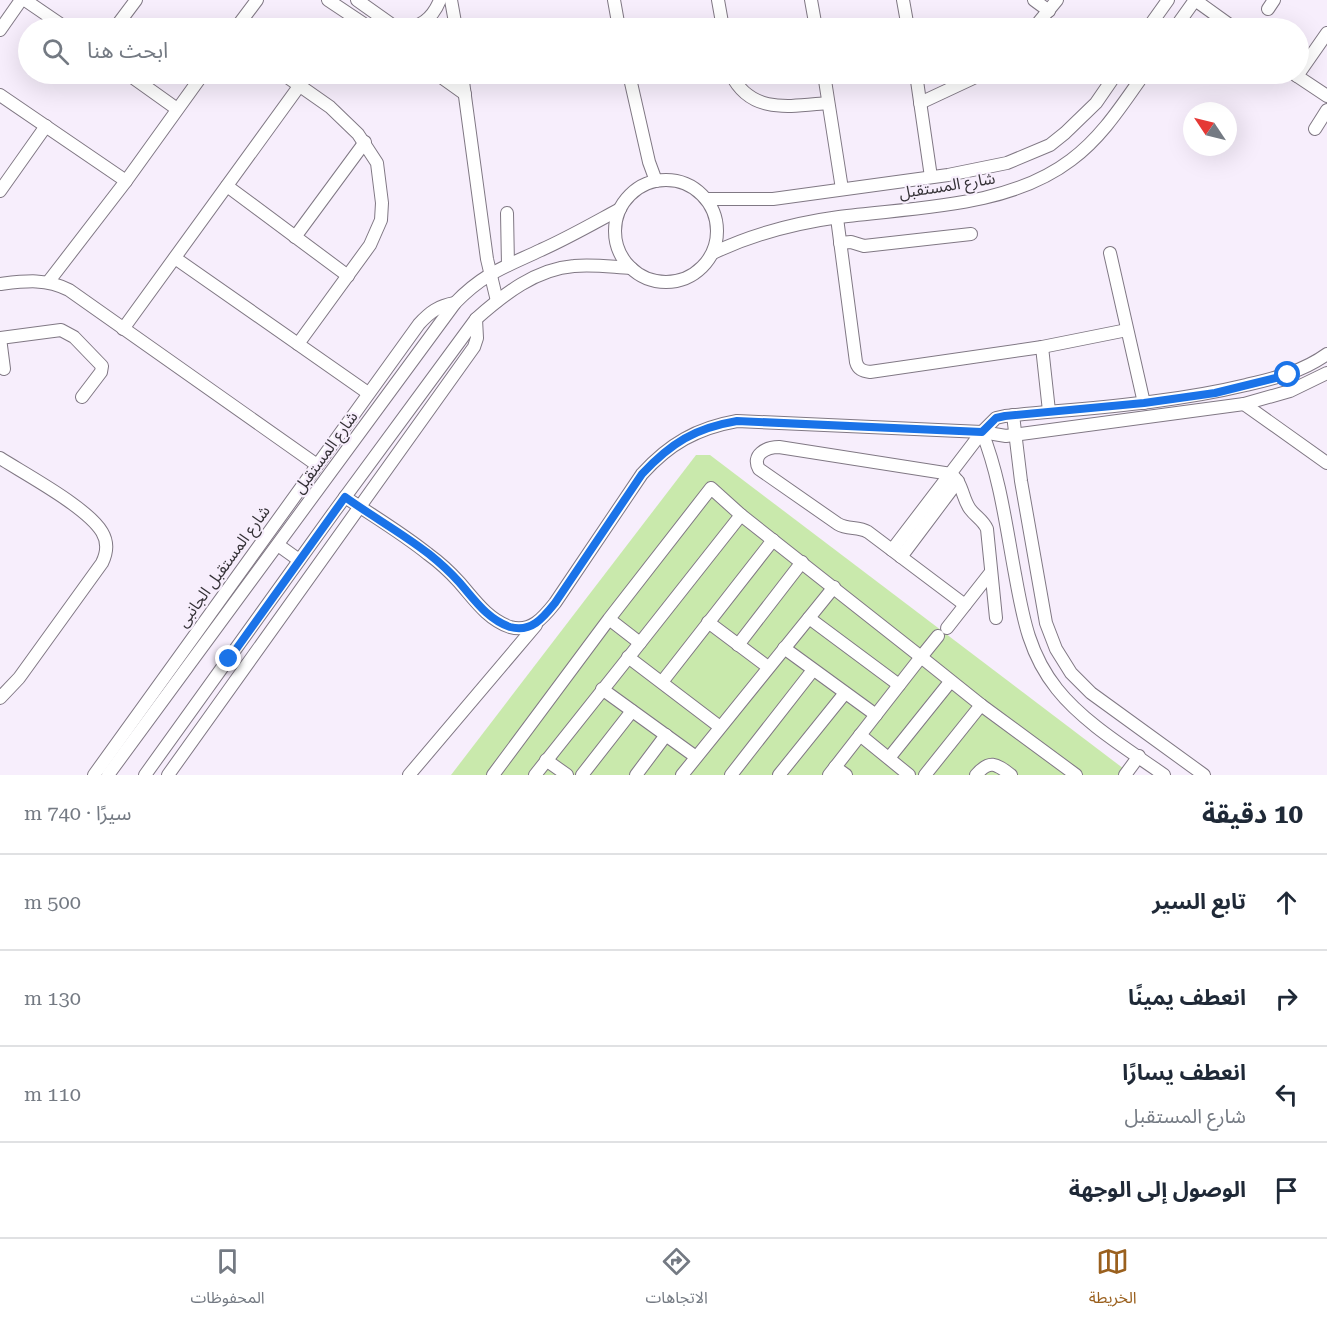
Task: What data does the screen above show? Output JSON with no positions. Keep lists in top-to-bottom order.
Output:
{
  "streets": {
    "street": ["شارع المستقبل", "شارع المستقبل الجانبى"]
  },
  "crossings": [
    ["شارع المستقبل", "شارع المستقبل الجانبى"]
  ],
  "north": "top left",
  "page": {
    "search": "ابحث هنا",
    "heading": ["10 دقيقة", "سيرًا · 740 m"],
    "list": [
      ["تابع السير", "500 m"],
      ["انعطف يمينًا", "130 m"],
      ["انعطف يسارًا", "شارع المستقبل", "110 m"],
      "الوصول إلى الوجهة"
    ],
    "nav": ["الخريطة", "الاتجاهات", "المحفوظات"]
  }
}
